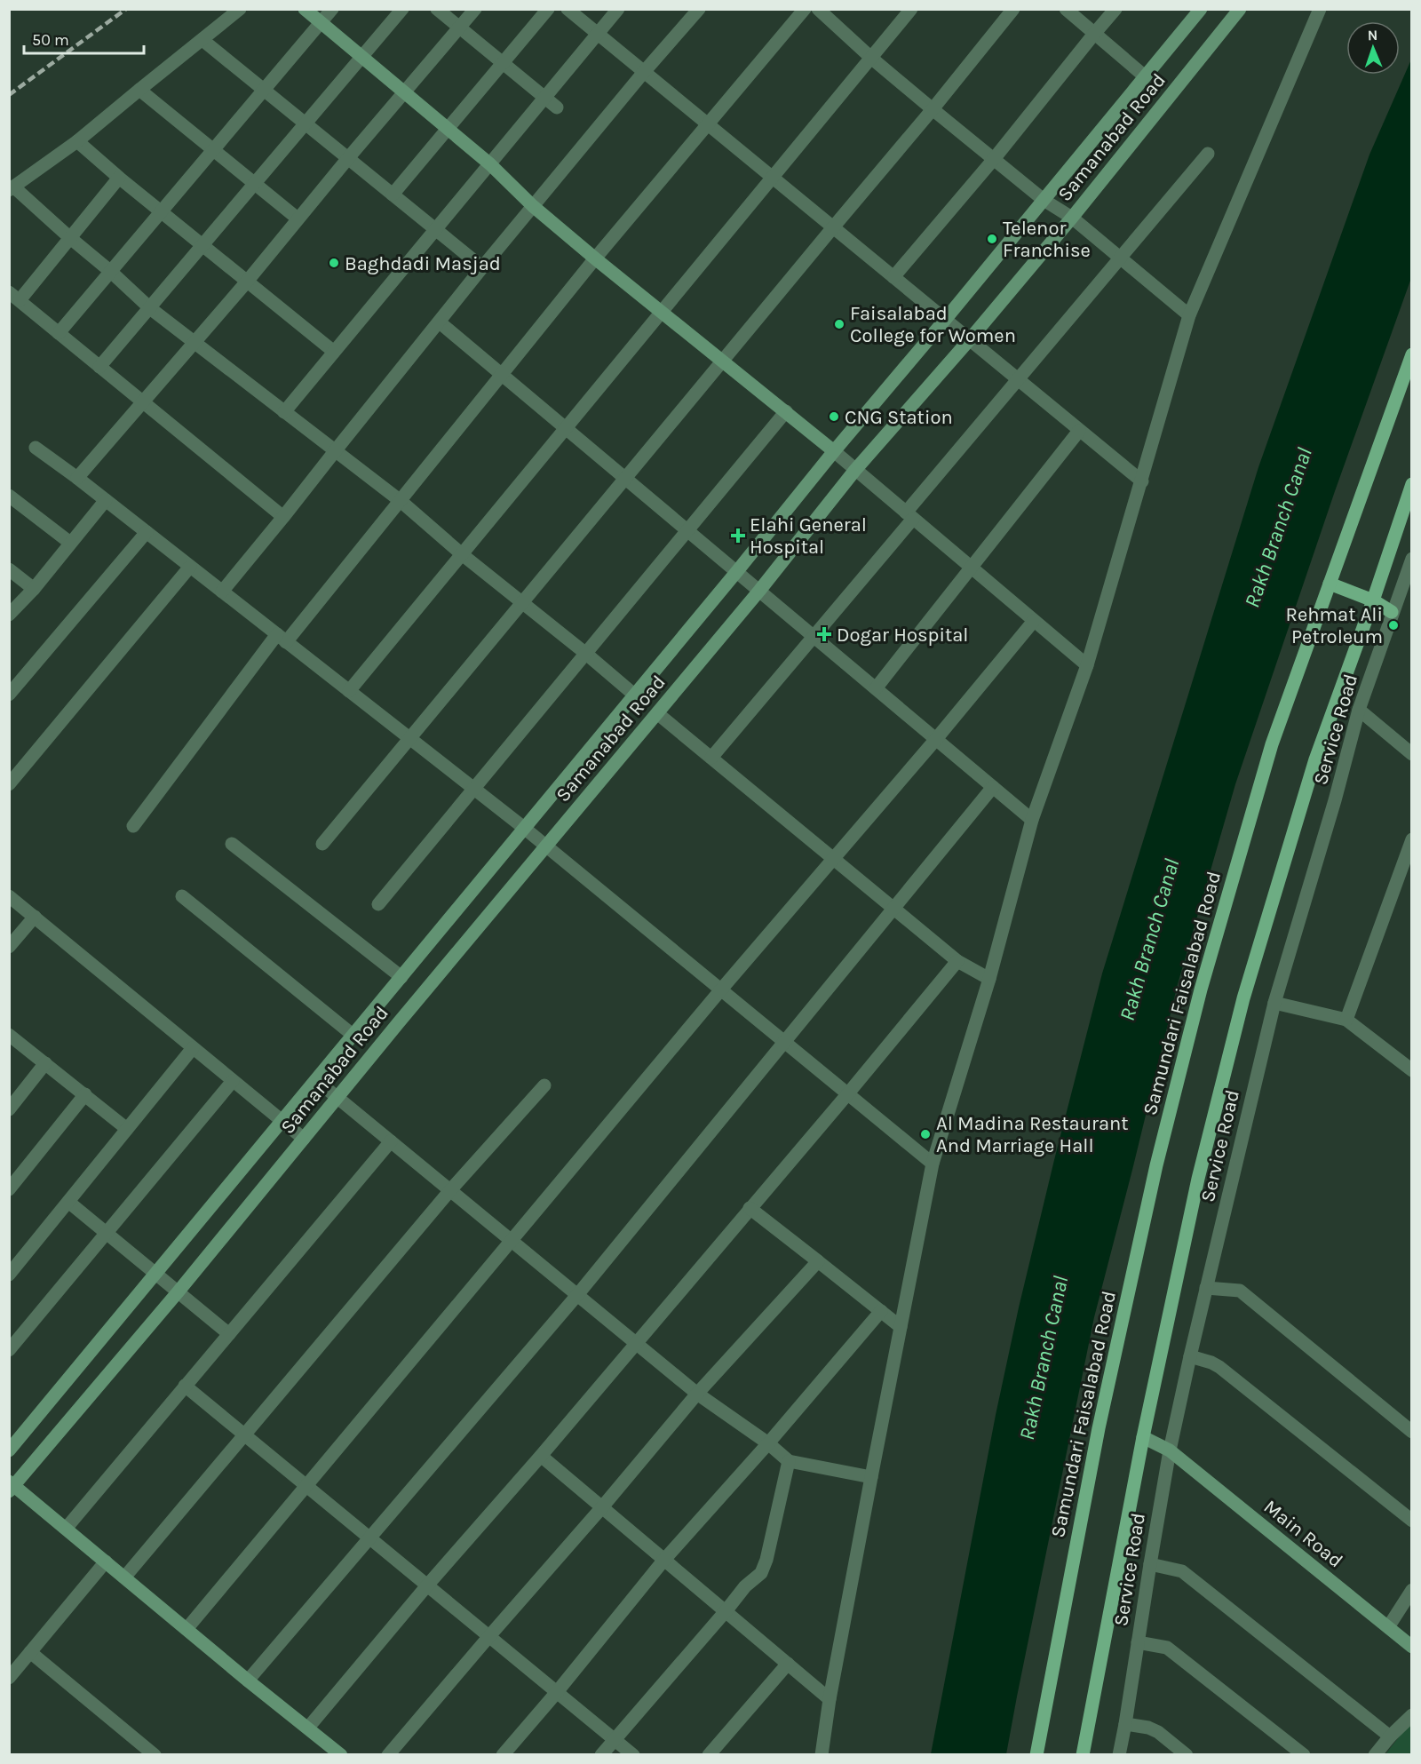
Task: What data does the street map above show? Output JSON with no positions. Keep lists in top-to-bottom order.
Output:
{
  "streets": {
    "main road": ["Samundari Faisalabad Road"],
    "street": ["Samanabad Road", "Service Road", "Main Road"]
  },
  "crossings": [
    ["Service Road", "Main Road"]
  ],
  "water": ["Rakh Branch Canal"],
  "places": {
    "other": [
      "Telenor Franchise",
      "Baghdadi Masjad",
      "Faisalabad College for Women",
      "CNG Station",
      "Rehmat Ali Petroleum",
      "Al Madina Restaurant And Marriage Hall"
    ],
    "health": ["Elahi General Hospital", "Dogar Hospital"]
  },
  "scale_bar": "50 m",
  "north": "top"
}
